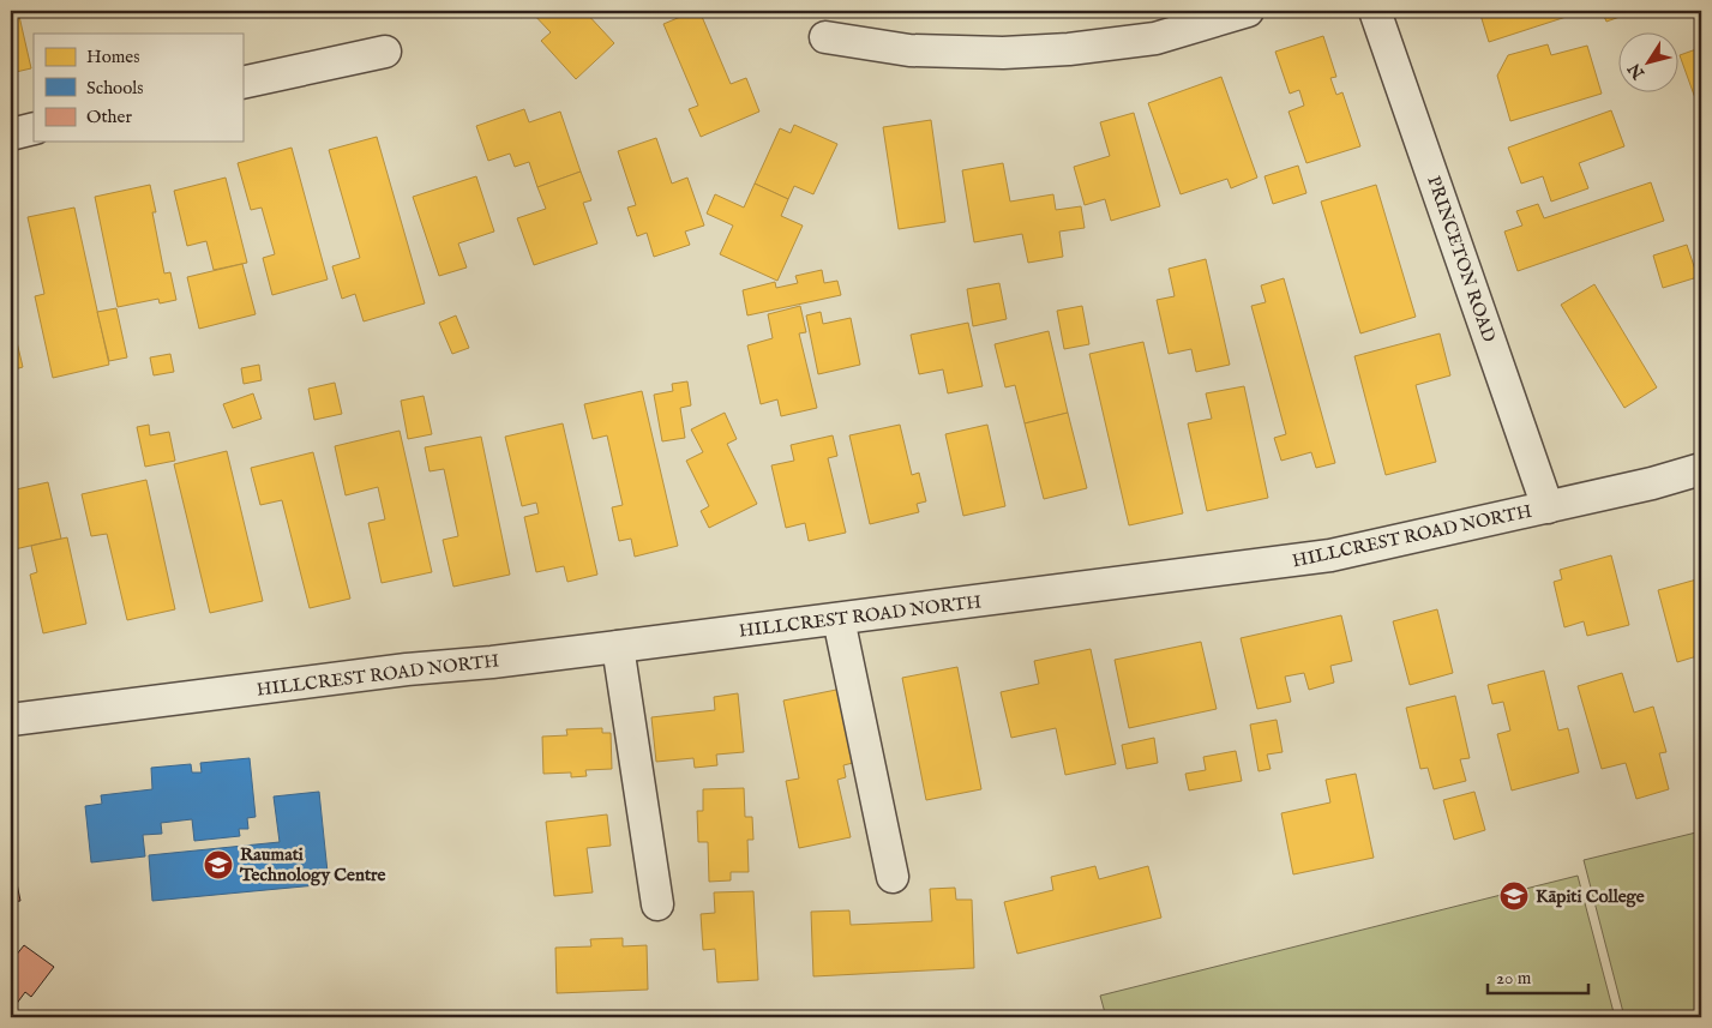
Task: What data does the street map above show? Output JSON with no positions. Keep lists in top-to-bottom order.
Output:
{
  "streets": {
    "street": ["PRINCETON ROAD", "HILLCREST ROAD NORTH"]
  },
  "crossings": [
    ["PRINCETON ROAD", "HILLCREST ROAD NORTH"]
  ],
  "places": {
    "school or university": ["Raumati Technology Centre", "Kāpiti College"]
  },
  "legend": ["Homes", "Schools", "Other"],
  "scale_bar": "20 m",
  "north": "bottom left"
}
